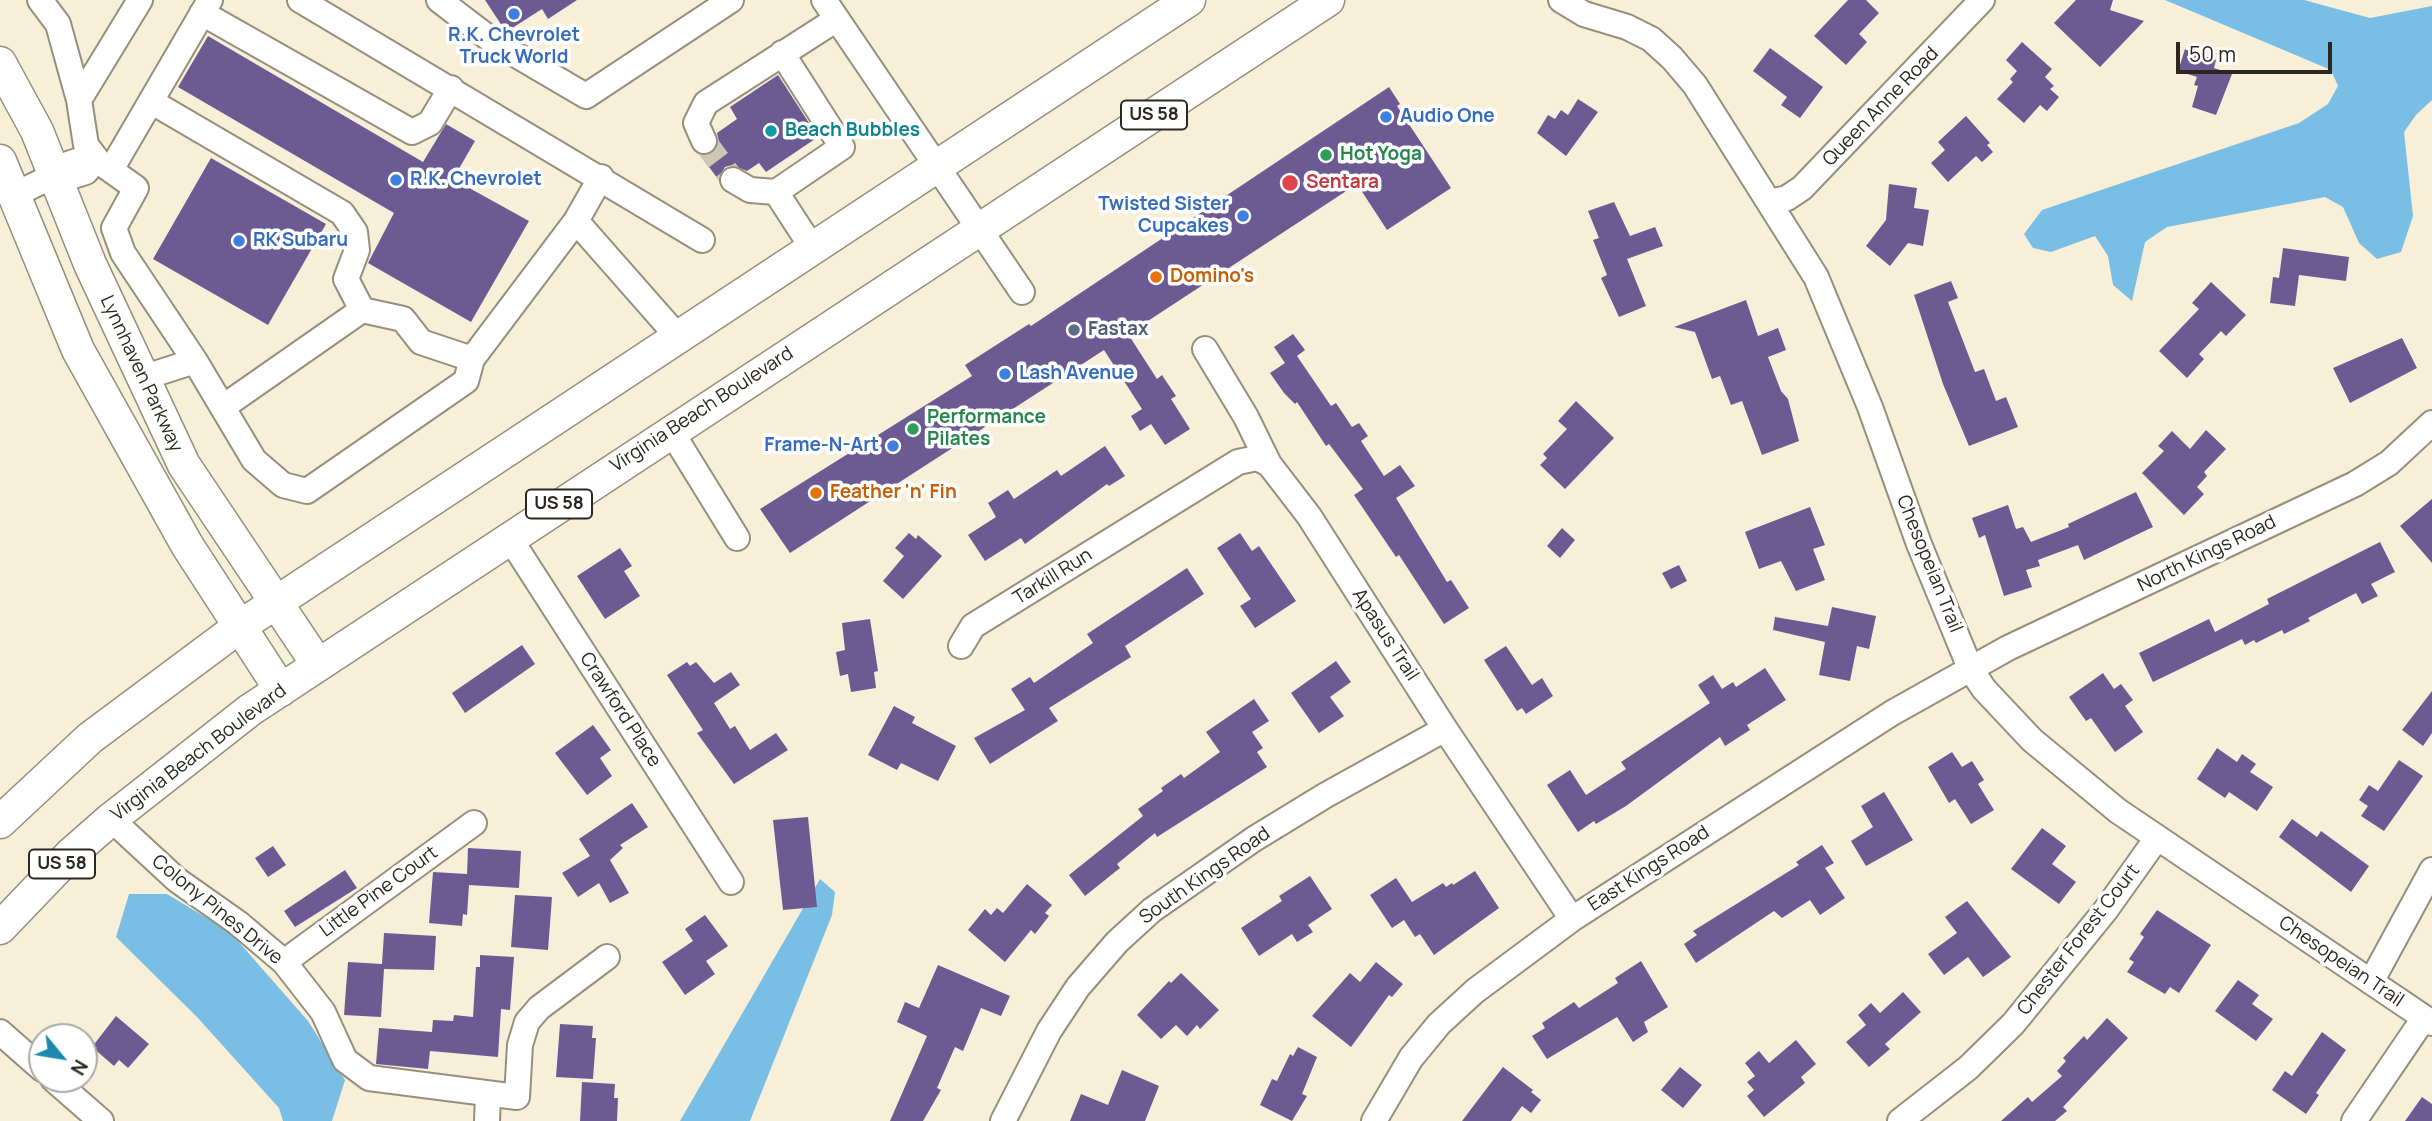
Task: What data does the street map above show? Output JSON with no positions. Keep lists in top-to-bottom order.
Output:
{
  "streets": {
    "main road": ["US 58", "Lynnhaven Parkway", "Virginia Beach Boulevard"],
    "street": [
      "Queen Anne Road",
      "North Kings Road",
      "Chesopeian Trail",
      "Tarkill Run",
      "Apasus Trail",
      "Crawford Place",
      "East Kings Road",
      "South Kings Road",
      "Little Pine Court",
      "Colony Pines Drive",
      "Chester Forest Court"
    ]
  },
  "crossings": [
    ["Queen Anne Road", "Chesopeian Trail"],
    ["Lynnhaven Parkway", "Virginia Beach Boulevard"],
    ["Virginia Beach Boulevard", "Crawford Place"],
    ["Virginia Beach Boulevard", "Colony Pines Drive"],
    ["North Kings Road", "Chesopeian Trail"],
    ["North Kings Road", "East Kings Road"],
    ["Chesopeian Trail", "East Kings Road"],
    ["Chesopeian Trail", "Chester Forest Court"],
    ["Tarkill Run", "Apasus Trail"],
    ["Apasus Trail", "East Kings Road"],
    ["Apasus Trail", "South Kings Road"],
    ["Little Pine Court", "Colony Pines Drive"]
  ],
  "places": [
    "R.K. Chevrolet Truck World",
    "Audio One",
    "Beach Bubbles",
    "Hot Yoga",
    "R.K. Chevrolet",
    "Sentara",
    "Twisted Sister Cupcakes",
    "RK Subaru",
    "Domino's",
    "Fastax",
    "Lash Avenue",
    "Performance Pilates",
    "Frame-N-Art",
    "Feather 'n' Fin"
  ],
  "scale_bar": "50 m",
  "north": "bottom right"
}
